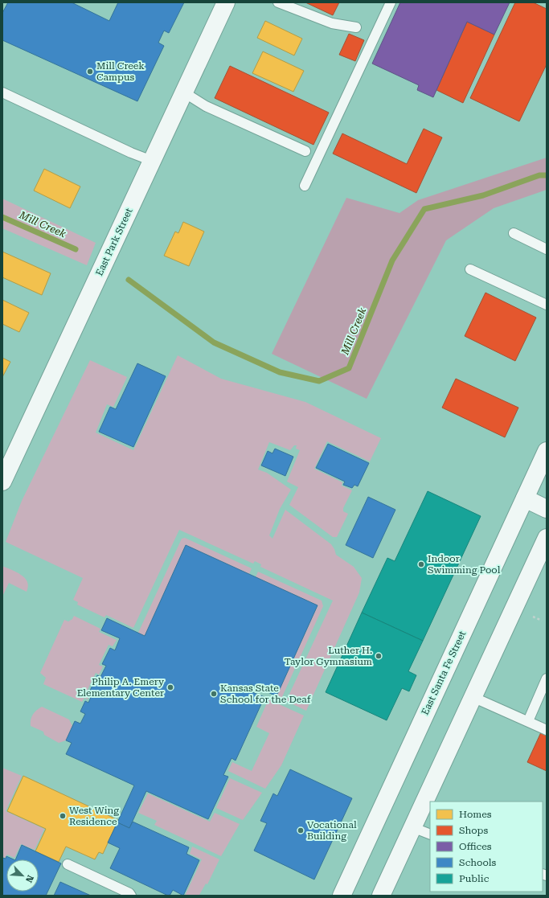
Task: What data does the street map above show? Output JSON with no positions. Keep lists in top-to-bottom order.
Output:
{
  "streets": {
    "main road": ["East Park Street", "East Santa Fe Street"]
  },
  "water": ["Mill Creek"],
  "places": [
    "Mill Creek Campus",
    "Indoor Swimming Pool",
    "Luther H. Taylor Gymnasium",
    "Philip A. Emery Elementary Center",
    "Kansas State School for the Deaf",
    "West Wing Residence",
    "Vocational Building"
  ],
  "legend": [
    "Homes",
    "Shops",
    "Offices",
    "Schools",
    "Public"
  ],
  "north": "bottom right"
}
